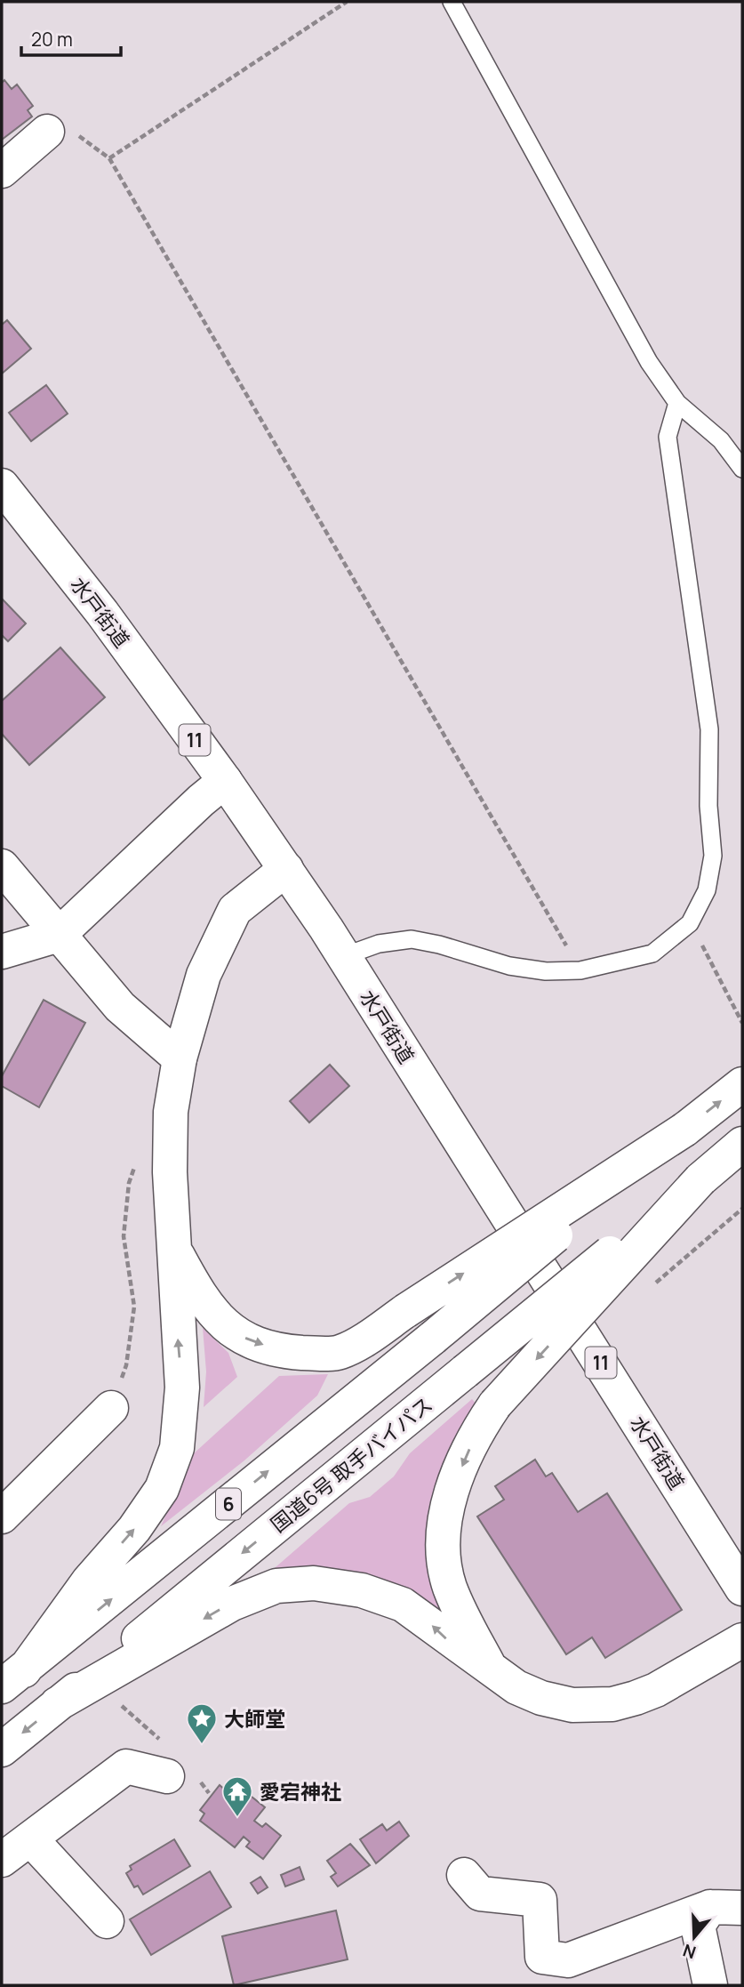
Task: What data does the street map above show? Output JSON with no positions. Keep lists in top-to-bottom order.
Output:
{
  "streets": {
    "main road": [
      "水戸街道",
      "11",
      "国道6号 取手バイパス",
      "6"
    ]
  },
  "crossings": [
    ["国道6号 取手バイパス", "6"]
  ],
  "places": {
    "place": ["大師堂"],
    "temple": ["愛宕神社"]
  },
  "scale_bar": "20 m",
  "north": "bottom"
}
